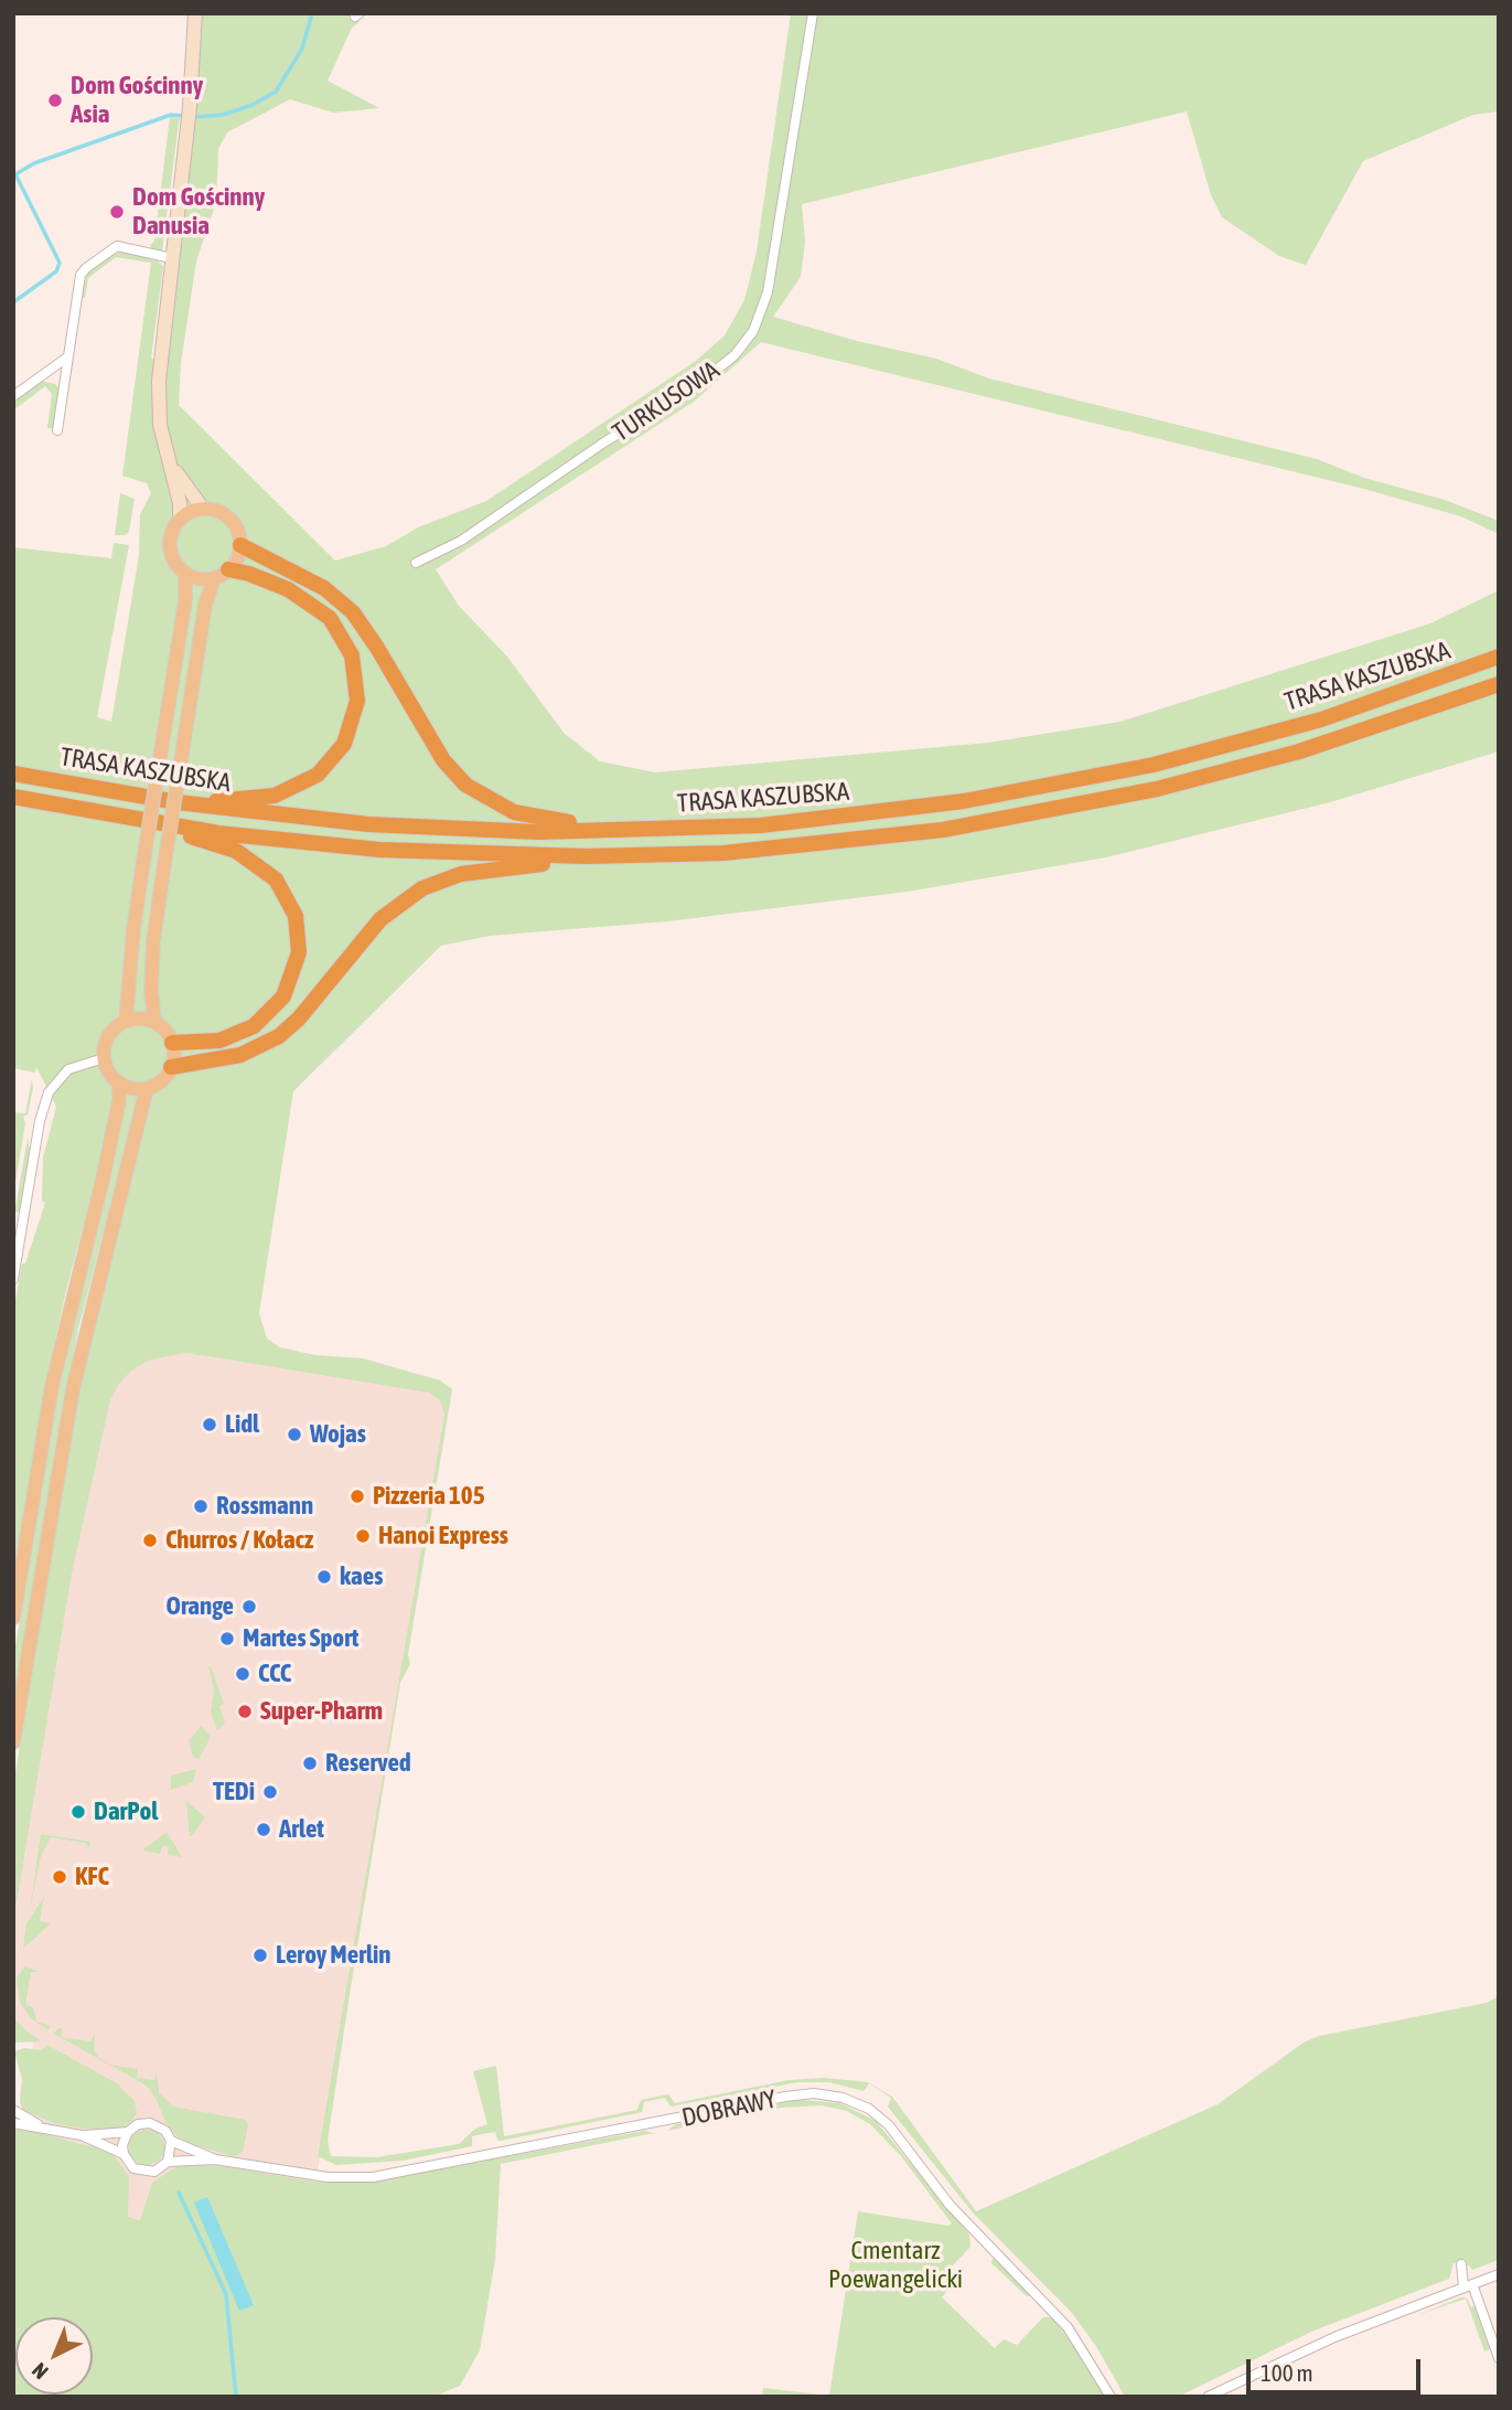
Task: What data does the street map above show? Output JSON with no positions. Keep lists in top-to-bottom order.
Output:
{
  "streets": {
    "highway": ["TRASA KASZUBSKA"],
    "street": ["TURKUSOWA", "DOBRAWY"]
  },
  "parks": ["Cmentarz Poewangelicki"],
  "places": [
    "Dom Gościnny Asia",
    "Dom Gościnny Danusia",
    "Lidl",
    "Wojas",
    "Pizzeria 105",
    "Rossmann",
    "Hanoi Express",
    "Churros / Kołacz",
    "kaes",
    "Orange",
    "Martes Sport",
    "CCC",
    "Super-Pharm",
    "Reserved",
    "TEDi",
    "DarPol",
    "Arlet",
    "KFC",
    "Leroy Merlin"
  ],
  "scale_bar": "100 m",
  "north": "bottom left"
}
